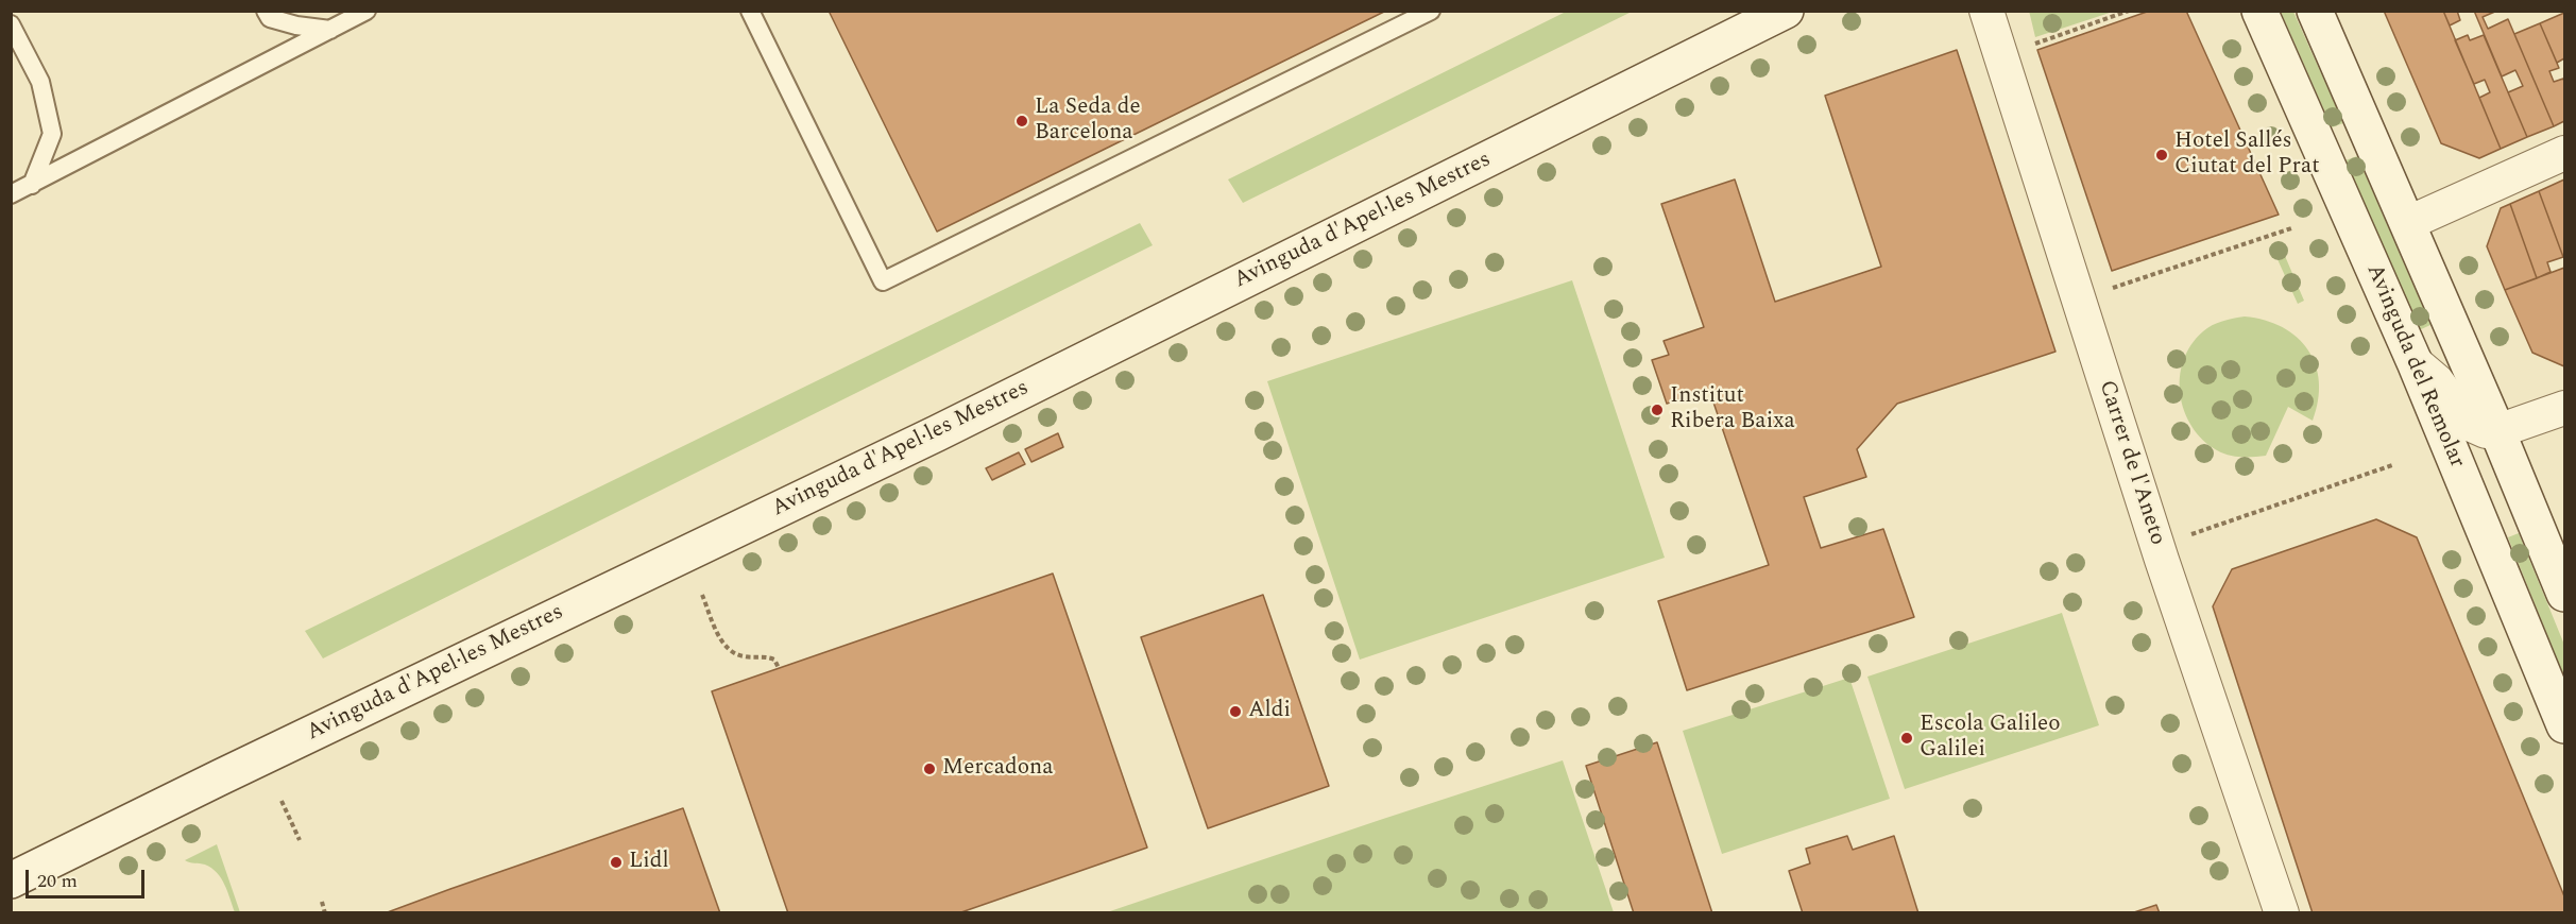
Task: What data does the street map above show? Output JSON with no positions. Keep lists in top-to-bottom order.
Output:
{
  "streets": {
    "street": ["Avinguda d'Apel·les Mestres", "Avinguda del Remolar", "Carrer de l'Aneto"]
  },
  "places": [
    "La Seda de Barcelona",
    "Hotel Sallés Ciutat del Prat",
    "Institut Ribera Baixa",
    "Aldi",
    "Escola Galileo Galilei",
    "Mercadona",
    "Lidl"
  ],
  "scale_bar": "20 m"
}
